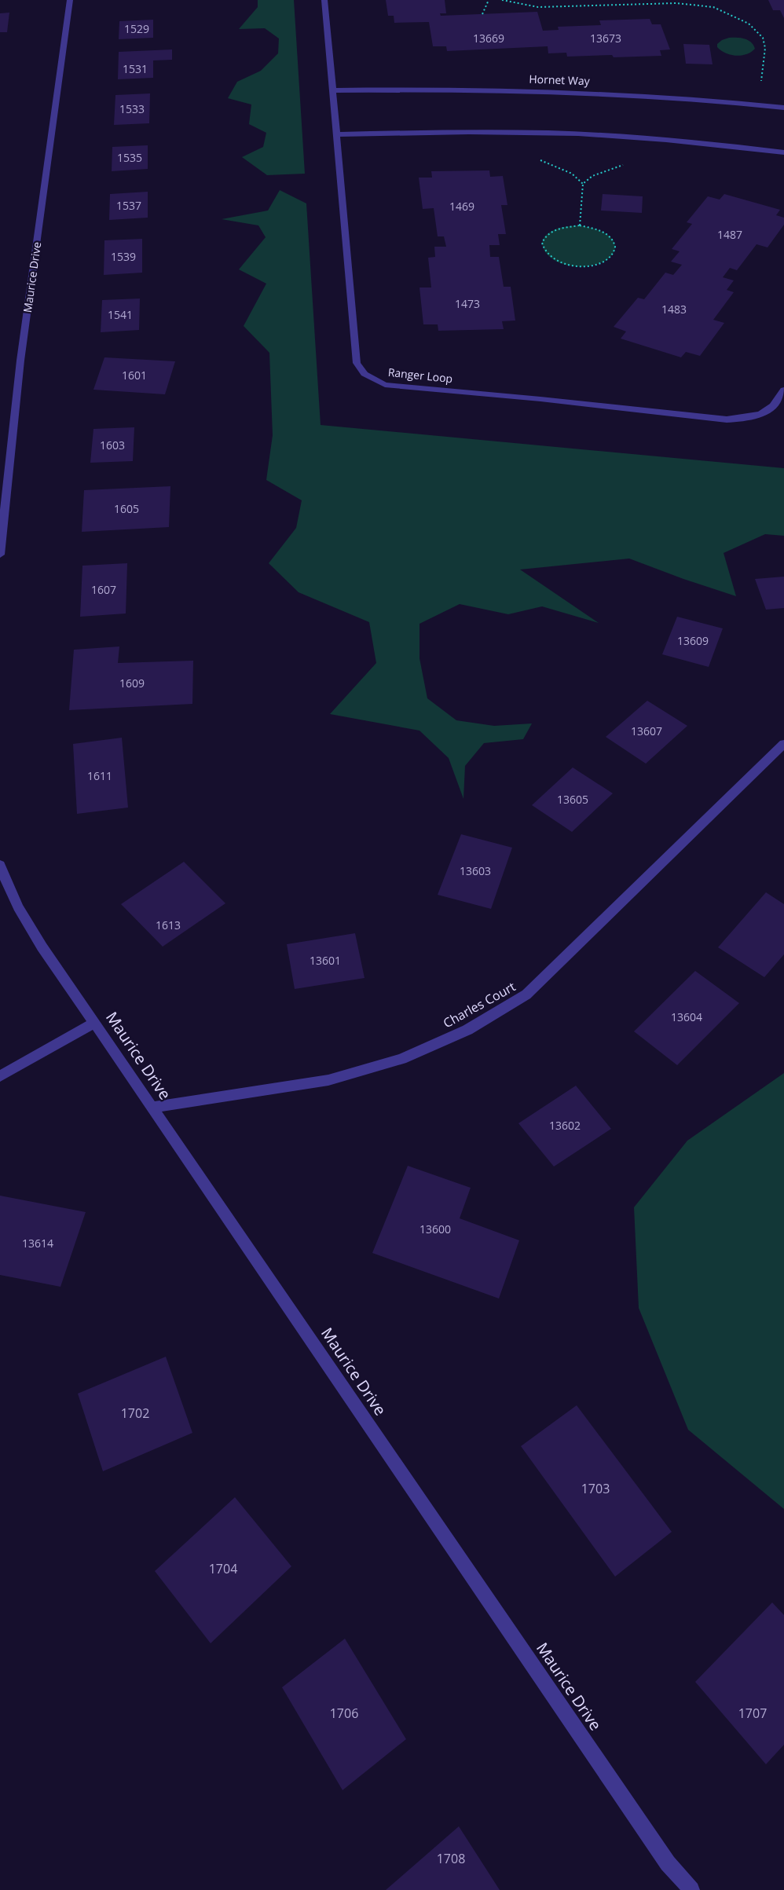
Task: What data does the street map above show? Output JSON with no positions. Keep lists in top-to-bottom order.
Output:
{
  "streets": {
    "street": [
      "Hornet Way",
      "Maurice Drive",
      "Ranger Loop",
      "Charles Court"
    ]
  },
  "crossings": [
    ["Hornet Way", "Ranger Loop"],
    ["Maurice Drive", "Charles Court"]
  ],
  "house_numbers": [
    "1529",
    "13669",
    "13673",
    "1531",
    "1533",
    "1535",
    "1537",
    "1469",
    "1487",
    "1539",
    "1473",
    "1483",
    "1541",
    "1601",
    "1603",
    "1605",
    "1607",
    "13609",
    "1609",
    "13607",
    "1611",
    "13605",
    "13603",
    "1613",
    "13601",
    "13604",
    "13602",
    "13600",
    "13614",
    "1702",
    "1703",
    "1704",
    "1706",
    "1707",
    "1708"
  ]
}
